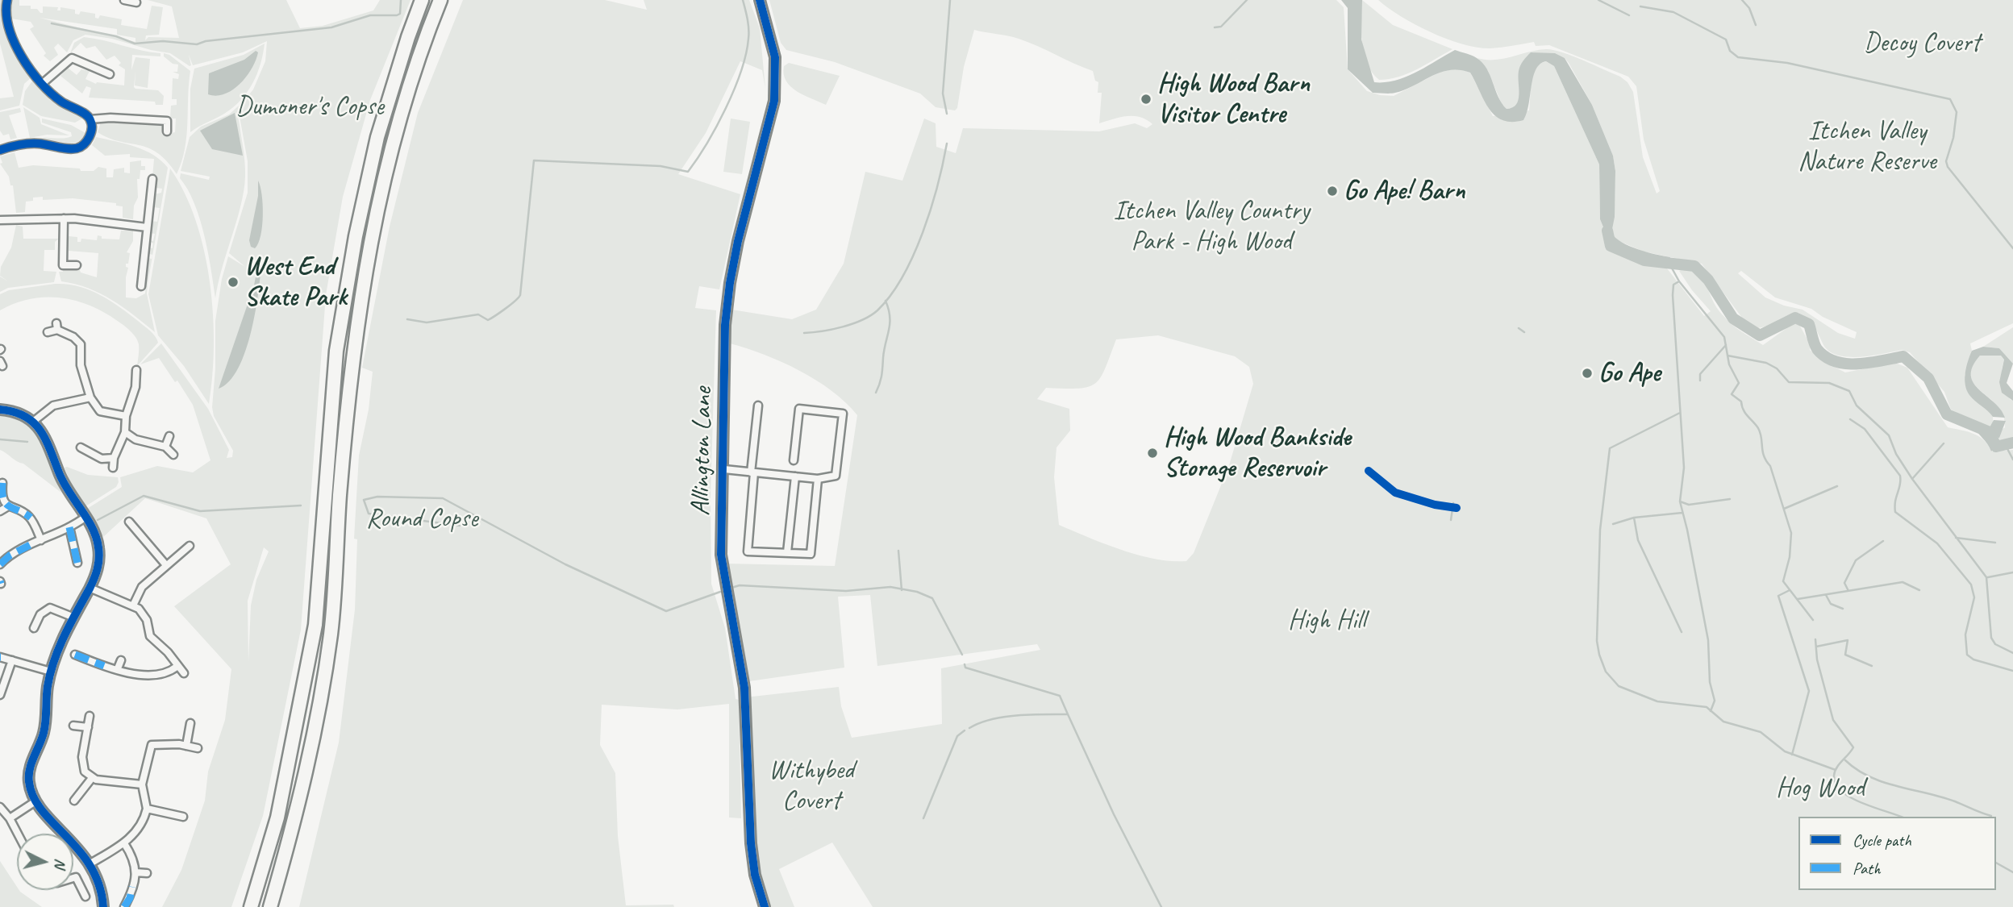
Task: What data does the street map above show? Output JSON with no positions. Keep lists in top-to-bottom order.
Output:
{
  "streets": {
    "street": ["Allington Lane"]
  },
  "parks": [
    "Decoy Covert",
    "Dumoner's Copse",
    "Itchen Valley Nature Reserve",
    "Itchen Valley Country Park - High Wood",
    "Round Copse",
    "High Hill",
    "Withybed Covert",
    "Hog Wood"
  ],
  "places": [
    "High Wood Barn Visitor Centre",
    "Go Ape! Barn",
    "West End Skate Park",
    "Go Ape",
    "High Wood Bankside Storage Reservoir"
  ],
  "legend": ["Cycle path", "Path"],
  "north": "right"
}
